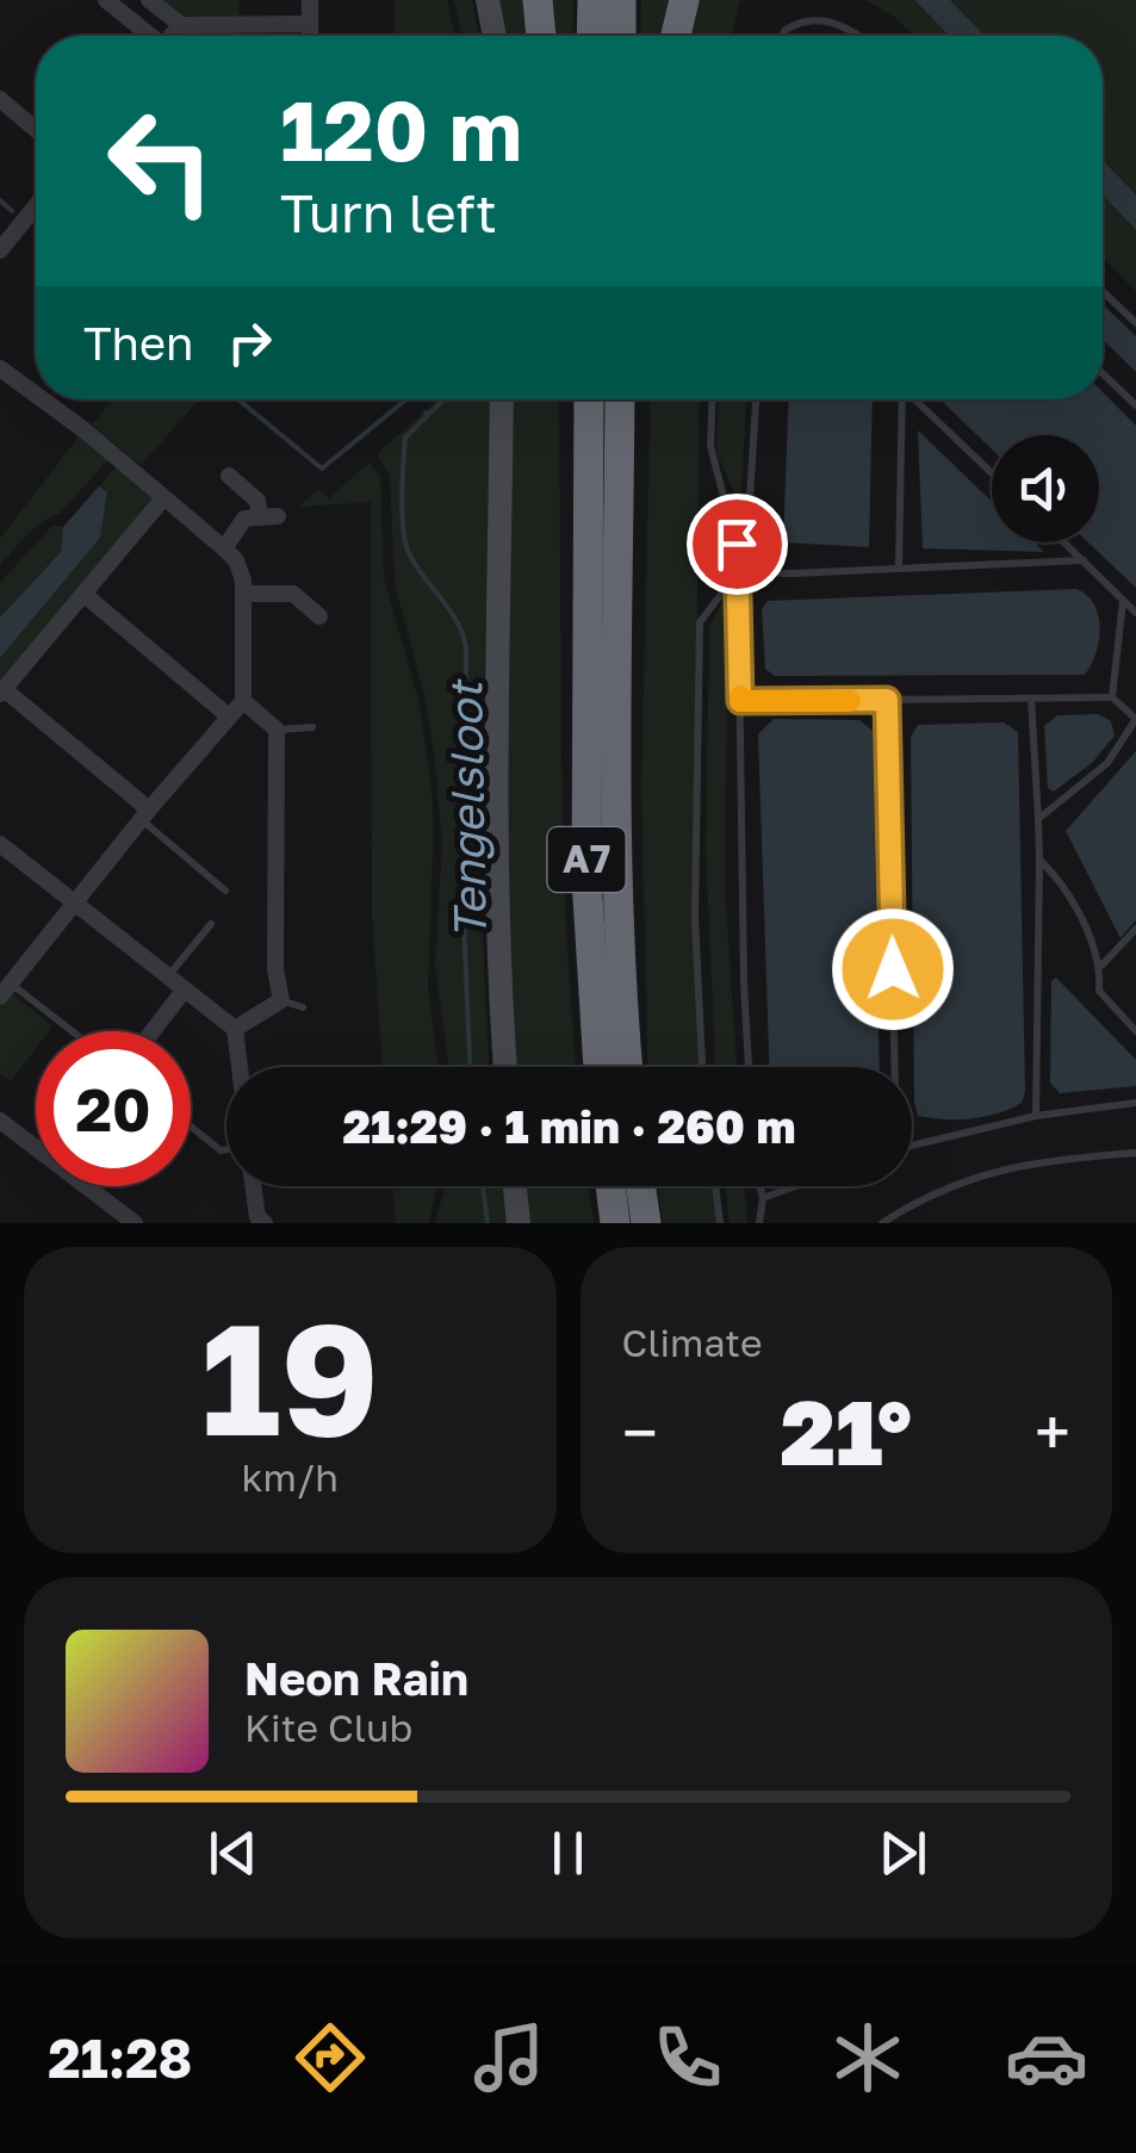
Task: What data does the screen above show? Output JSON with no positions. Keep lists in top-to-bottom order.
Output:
{
  "streets": {
    "highway": ["A7"]
  },
  "water": ["Tengelsloot"],
  "page": {
    "turn": ["120 m", "Turn left"],
    "then": "Then",
    "limit": "20",
    "trip": "21:29 · 1 min · 260 m",
    "tile": [
      ["19", "km/h"],
      "Climate"
    ],
    "heat": ["−", "21°", "+"],
    "song": ["Neon Rain", "Kite Club"],
    "tabs": "21:28"
  }
}
